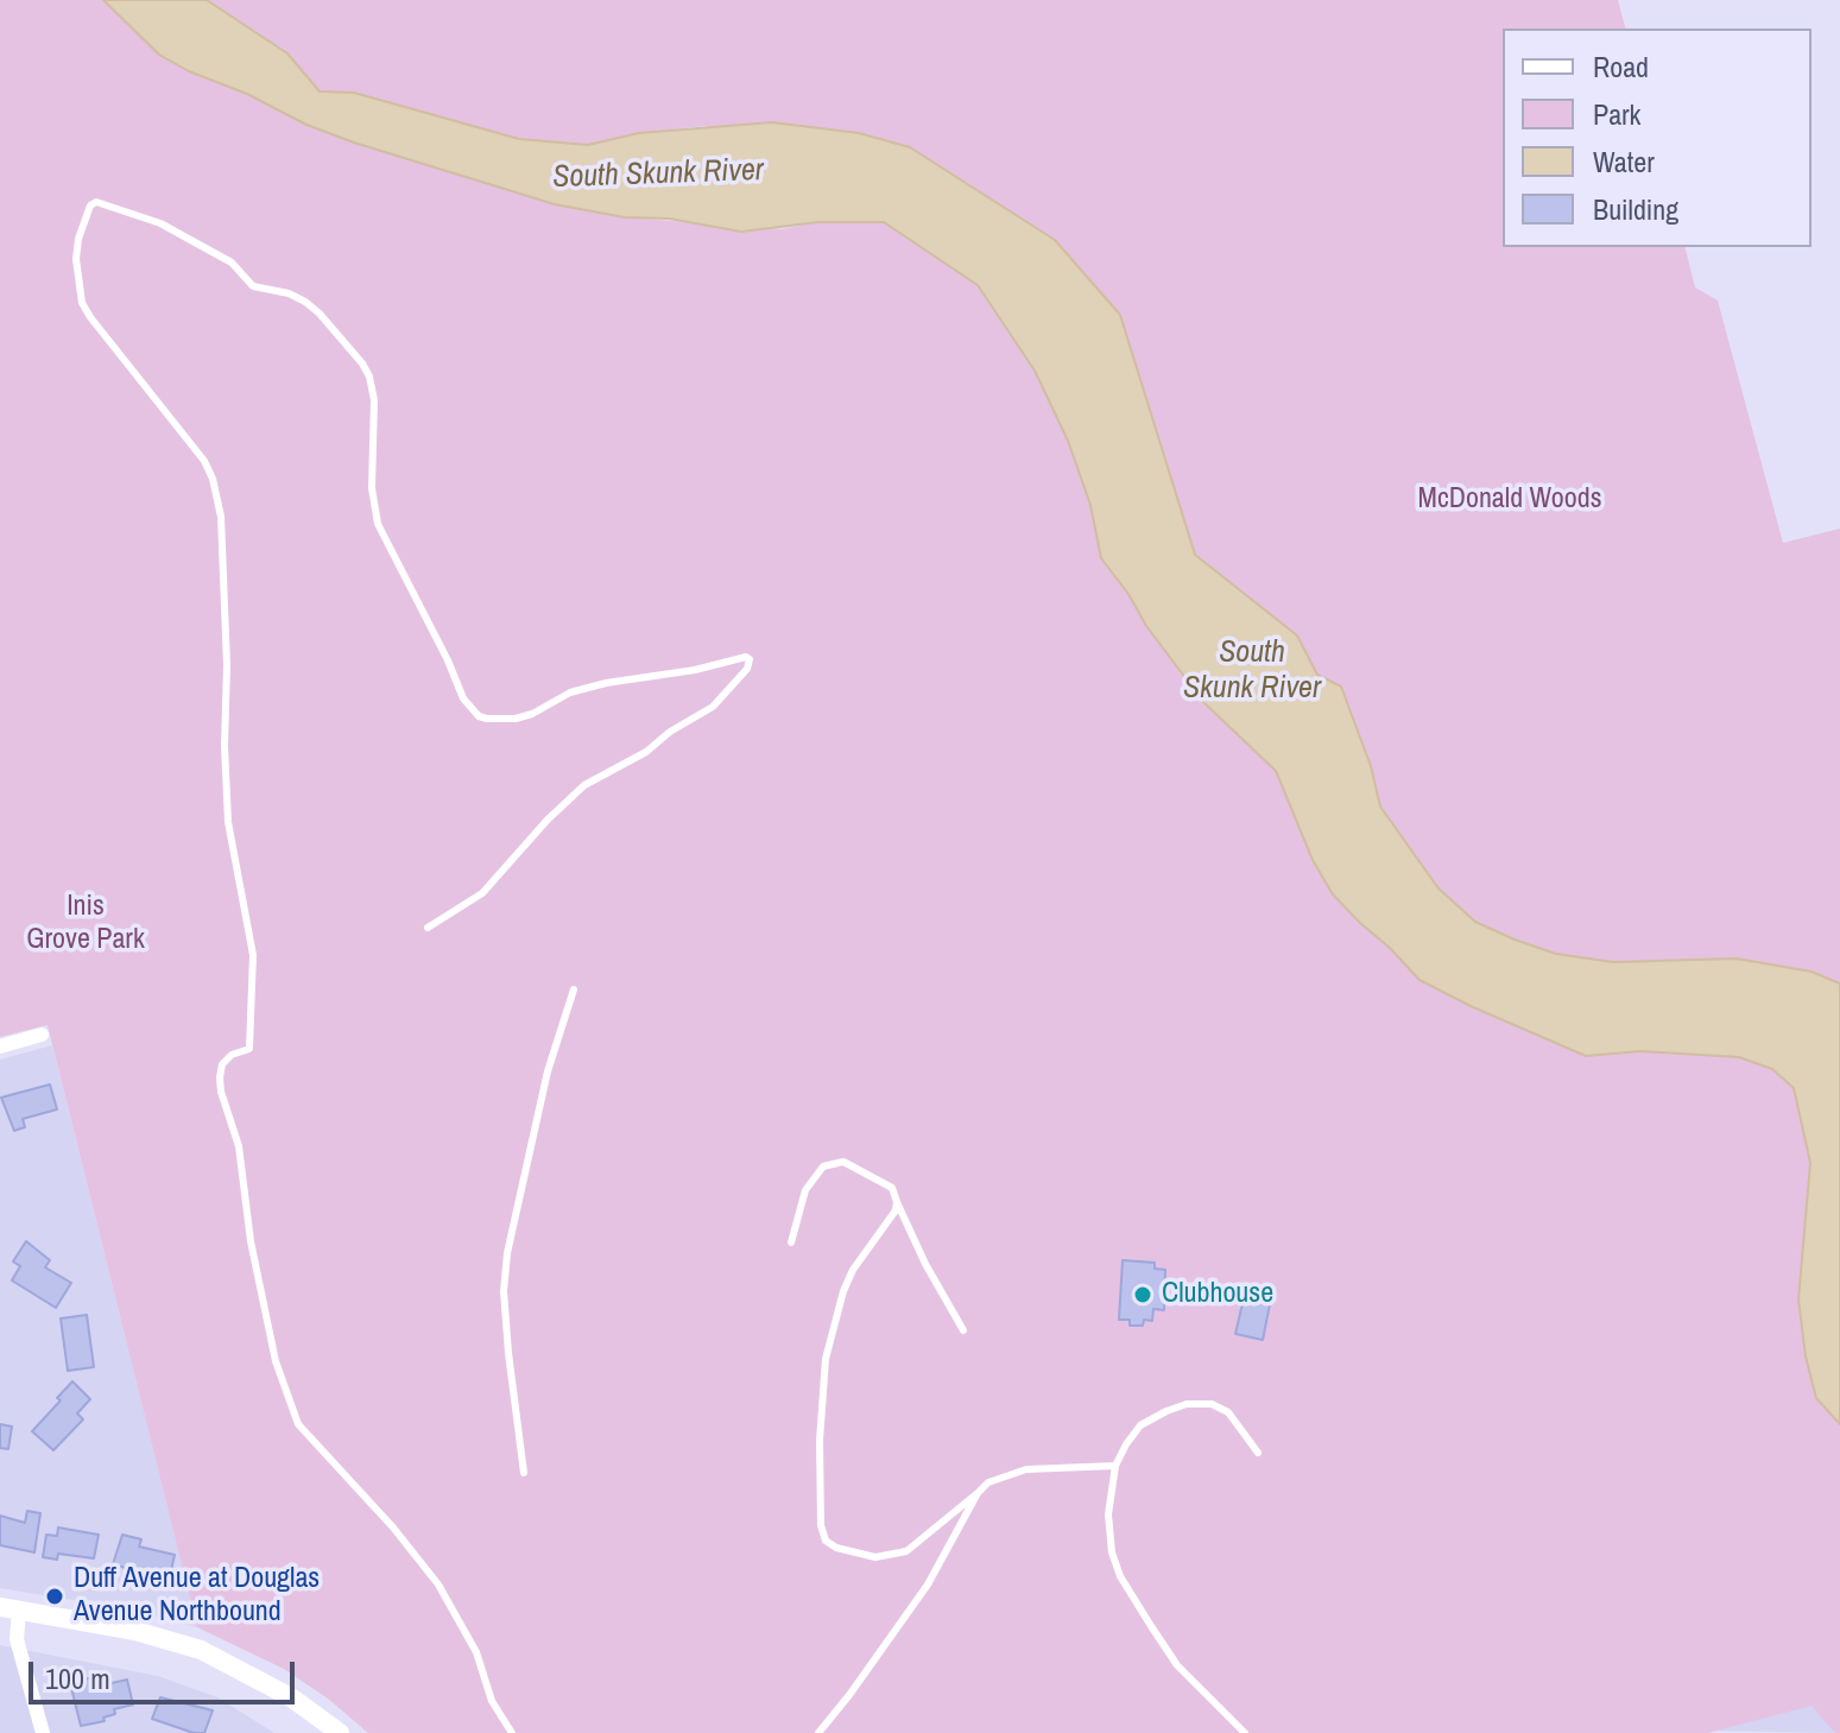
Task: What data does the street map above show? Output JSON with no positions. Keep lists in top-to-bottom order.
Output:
{
  "water": ["South Skunk River"],
  "parks": ["McDonald Woods", "Inis Grove Park"],
  "places": ["Clubhouse", "Duff Avenue at Douglas Avenue Northbound"],
  "legend": [
    "Road",
    "Park",
    "Water",
    "Building"
  ],
  "scale_bar": "100 m"
}
